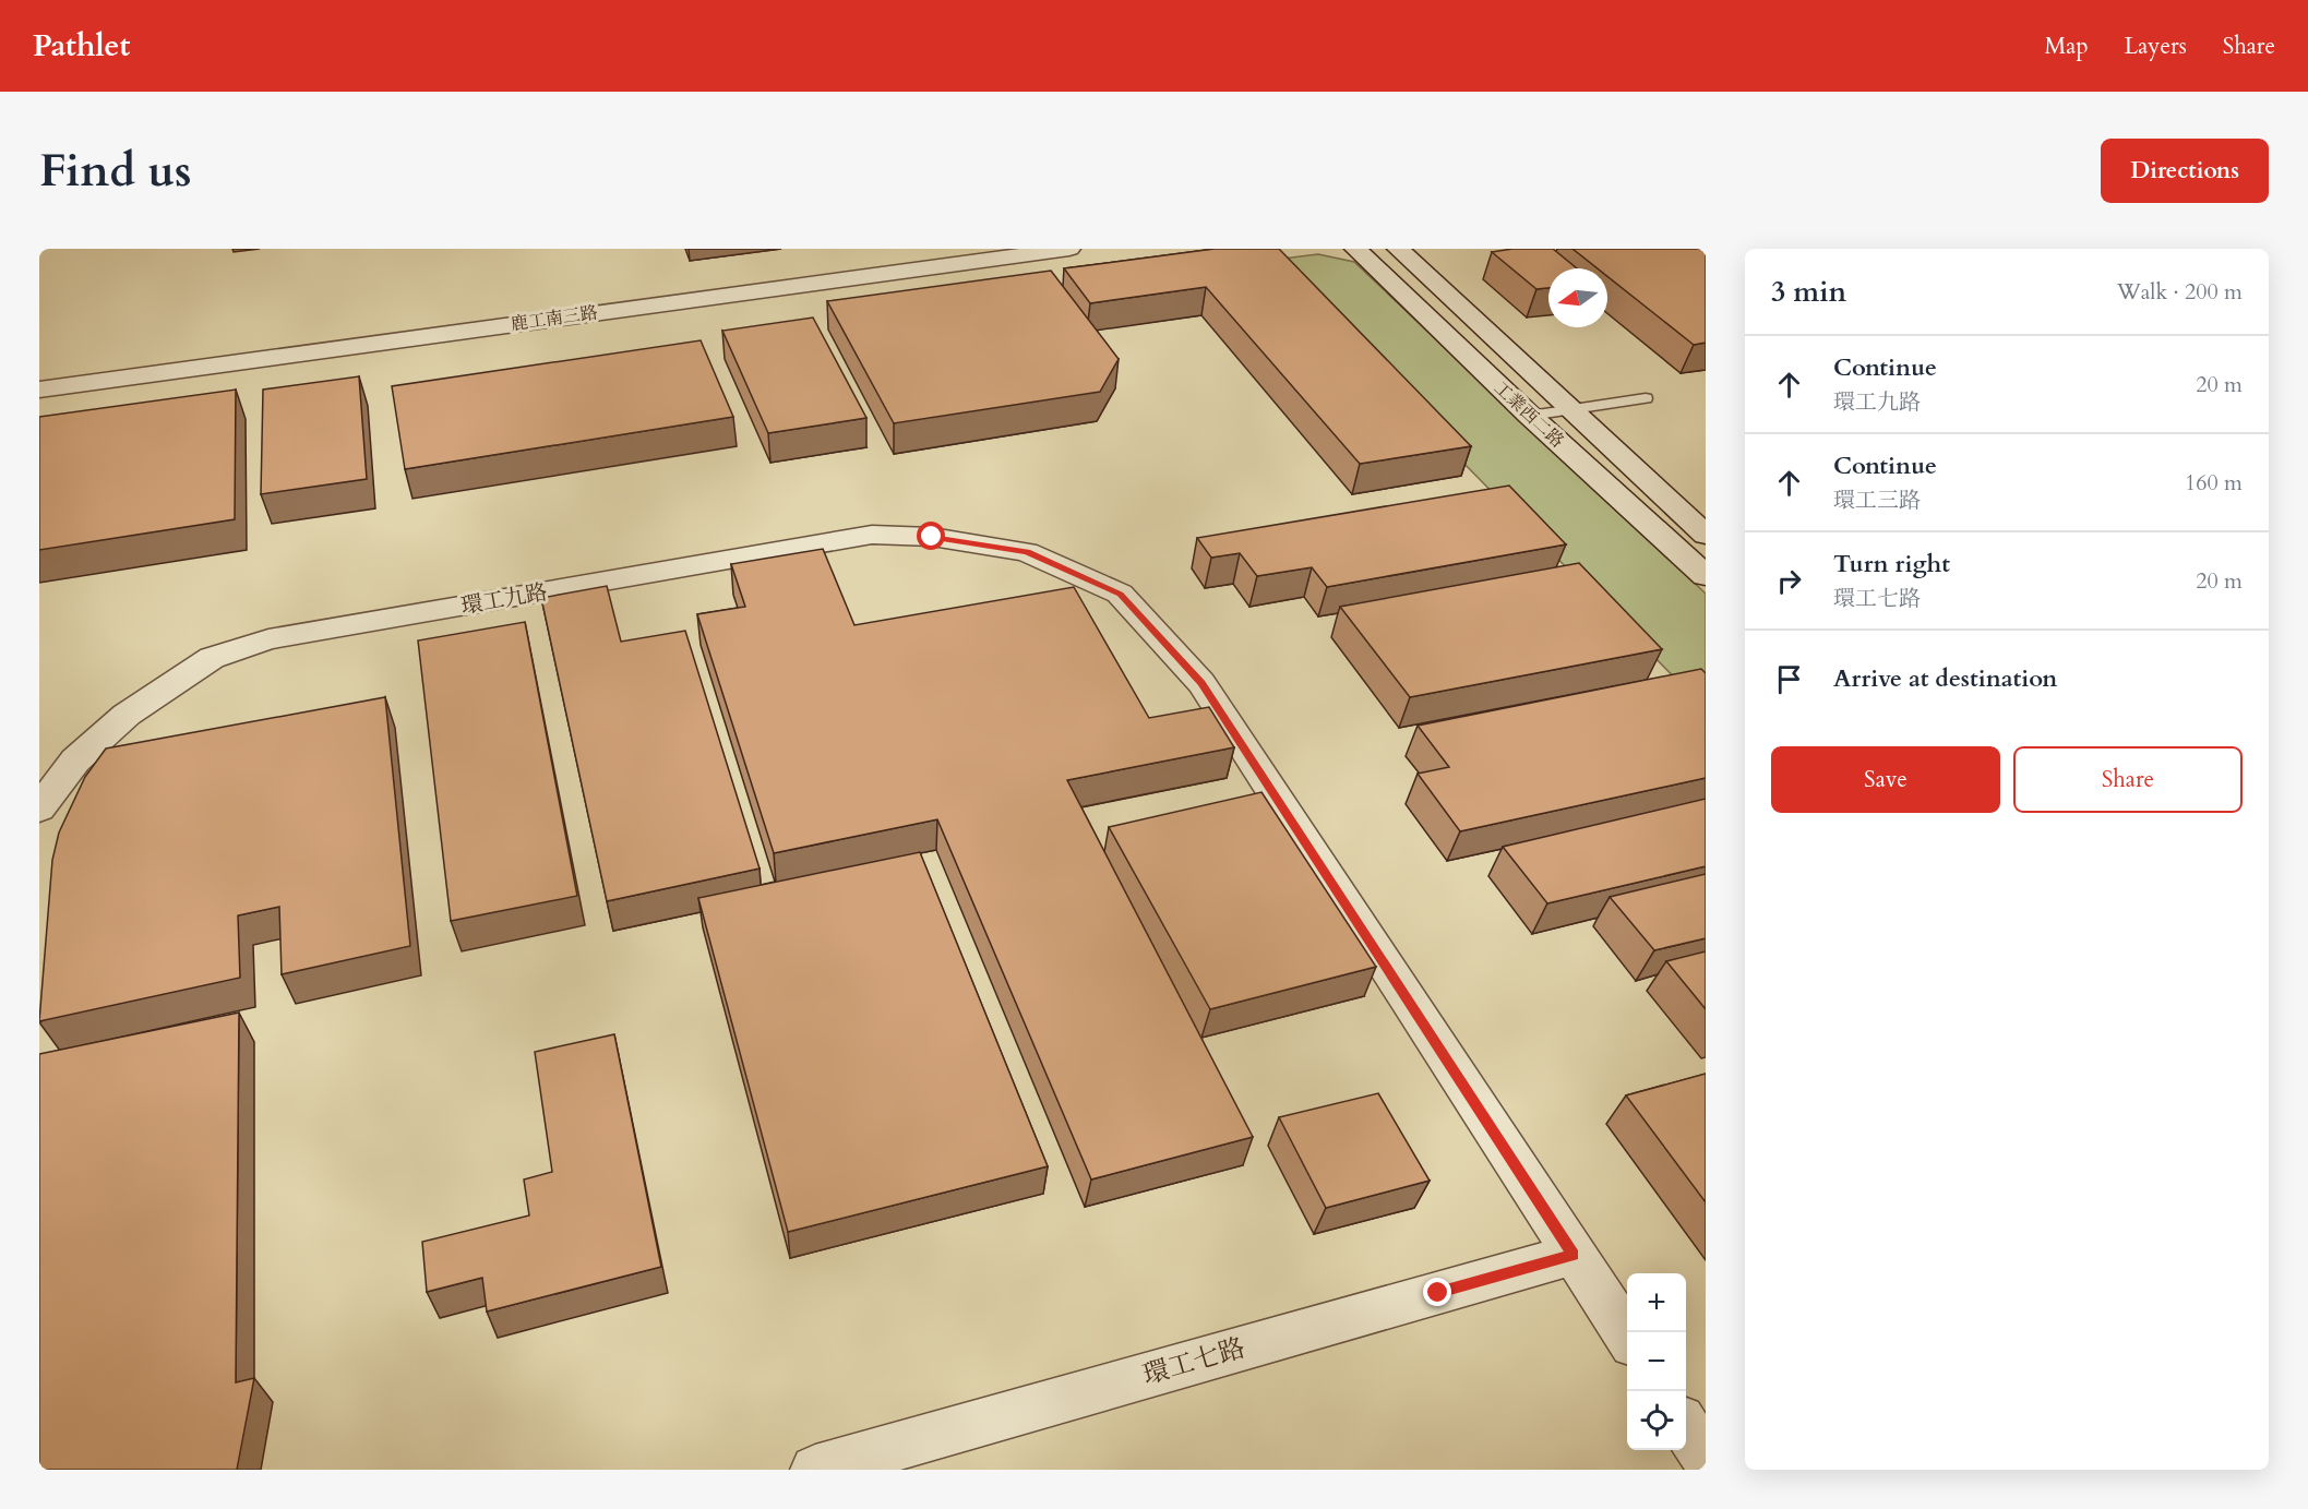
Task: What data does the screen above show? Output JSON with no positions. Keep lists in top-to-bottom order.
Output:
{
  "streets": {
    "street": [
      "鹿工南三路",
      "工業西二路",
      "環工九路",
      "環工七路"
    ]
  },
  "crossings": [
    ["環工九路", "環工七路"]
  ],
  "north": "left",
  "page": {
    "header": "Pathlet",
    "nav": ["Map", "Layers", "Share"],
    "buttons": [
      "Directions",
      ["Save", "Share"]
    ],
    "title": "Find us",
    "heading": ["3 min", "Walk · 200 m"],
    "list": [
      ["Continue", "環工九路", "20 m"],
      ["Continue", "環工三路", "160 m"],
      ["Turn right", "環工七路", "20 m"],
      "Arrive at destination"
    ],
    "map_buttons": ["+", "−"]
  }
}
